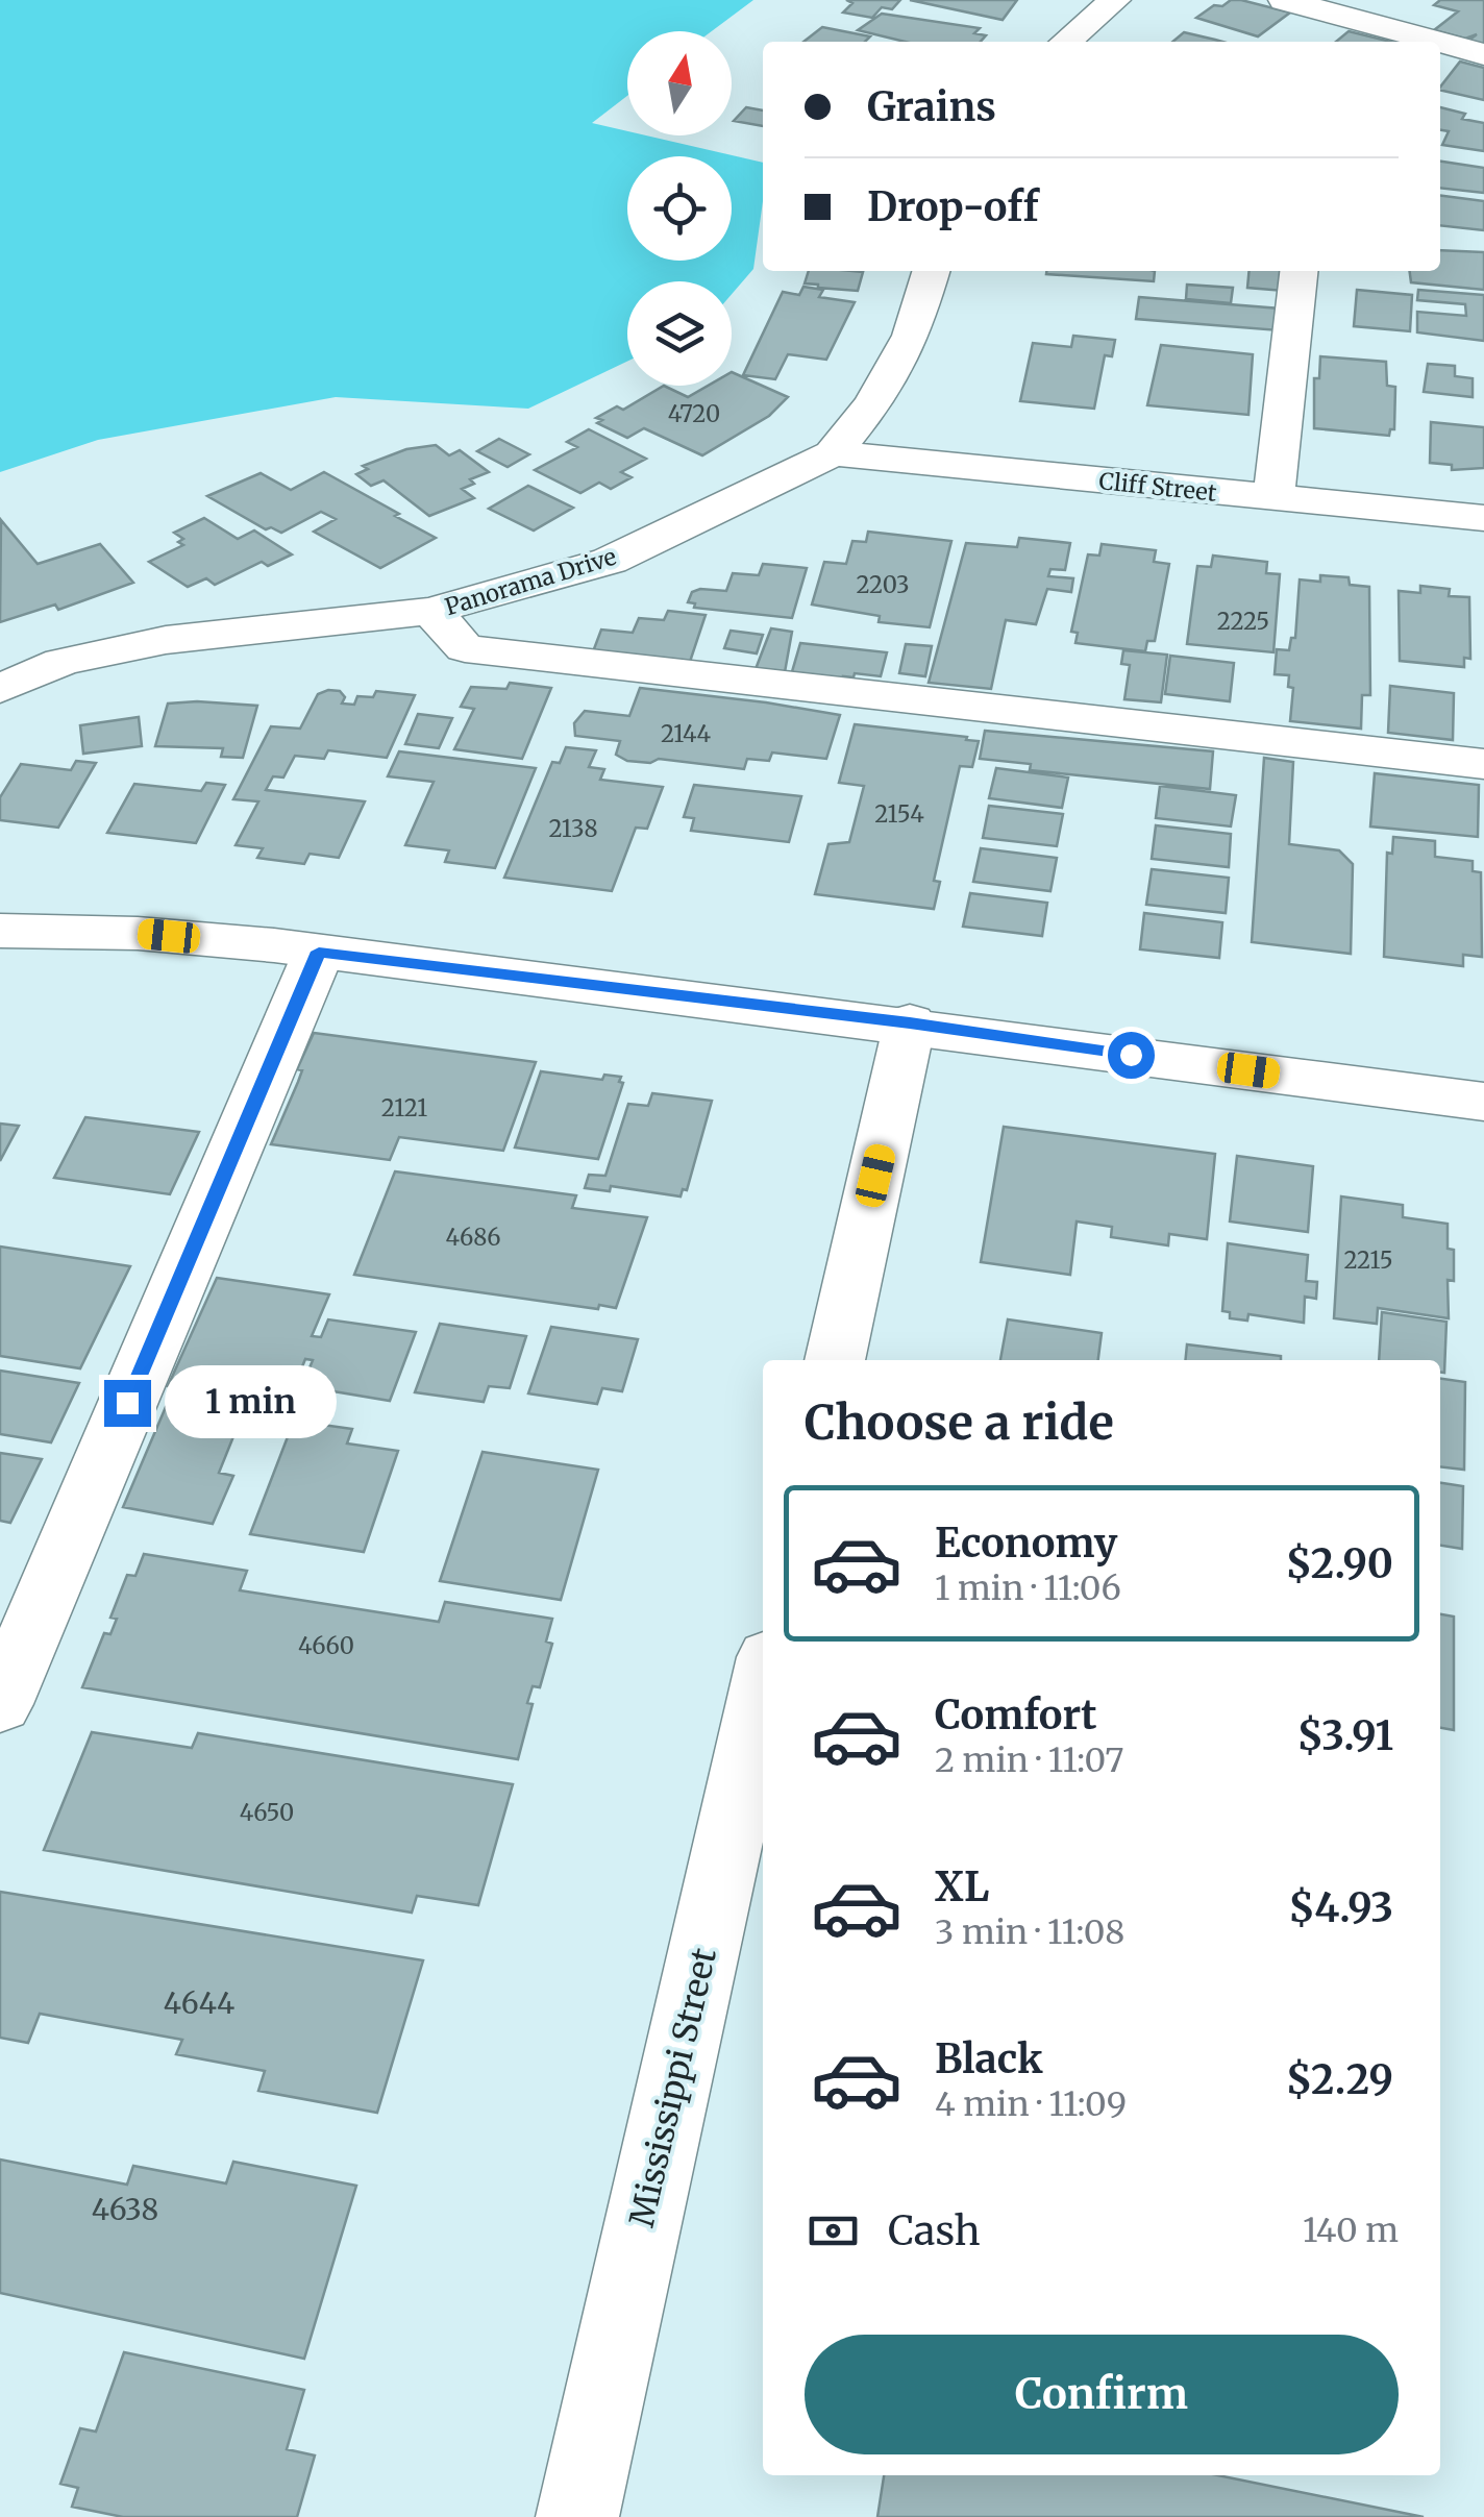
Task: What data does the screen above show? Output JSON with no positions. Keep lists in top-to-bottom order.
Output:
{
  "streets": {
    "street": ["Cliff Street", "Panorama Drive", "Mississippi Street"]
  },
  "crossings": [
    ["Cliff Street", "Panorama Drive"]
  ],
  "house_numbers": [
    "4720",
    "2203",
    "2225",
    "2144",
    "2154",
    "2138",
    "2121",
    "4686",
    "2215",
    "4660",
    "4650",
    "4644",
    "4638"
  ],
  "north": "top",
  "page": {
    "banner": ["Grains", "Drop-off"],
    "heading": "Choose a ride",
    "bubble": "1 min",
    "list": [
      {
        "name": "Economy",
        "note": "1 min · 11:06",
        "value": "$2.90"
      },
      {
        "name": "Comfort",
        "note": "2 min · 11:07",
        "value": "$3.91"
      },
      {
        "name": "XL",
        "note": "3 min · 11:08",
        "value": "$4.93"
      },
      {
        "name": "Black",
        "note": "4 min · 11:09",
        "value": "$2.29"
      }
    ],
    "pay": ["Cash", "140 m"],
    "buttons": "Confirm"
  }
}
